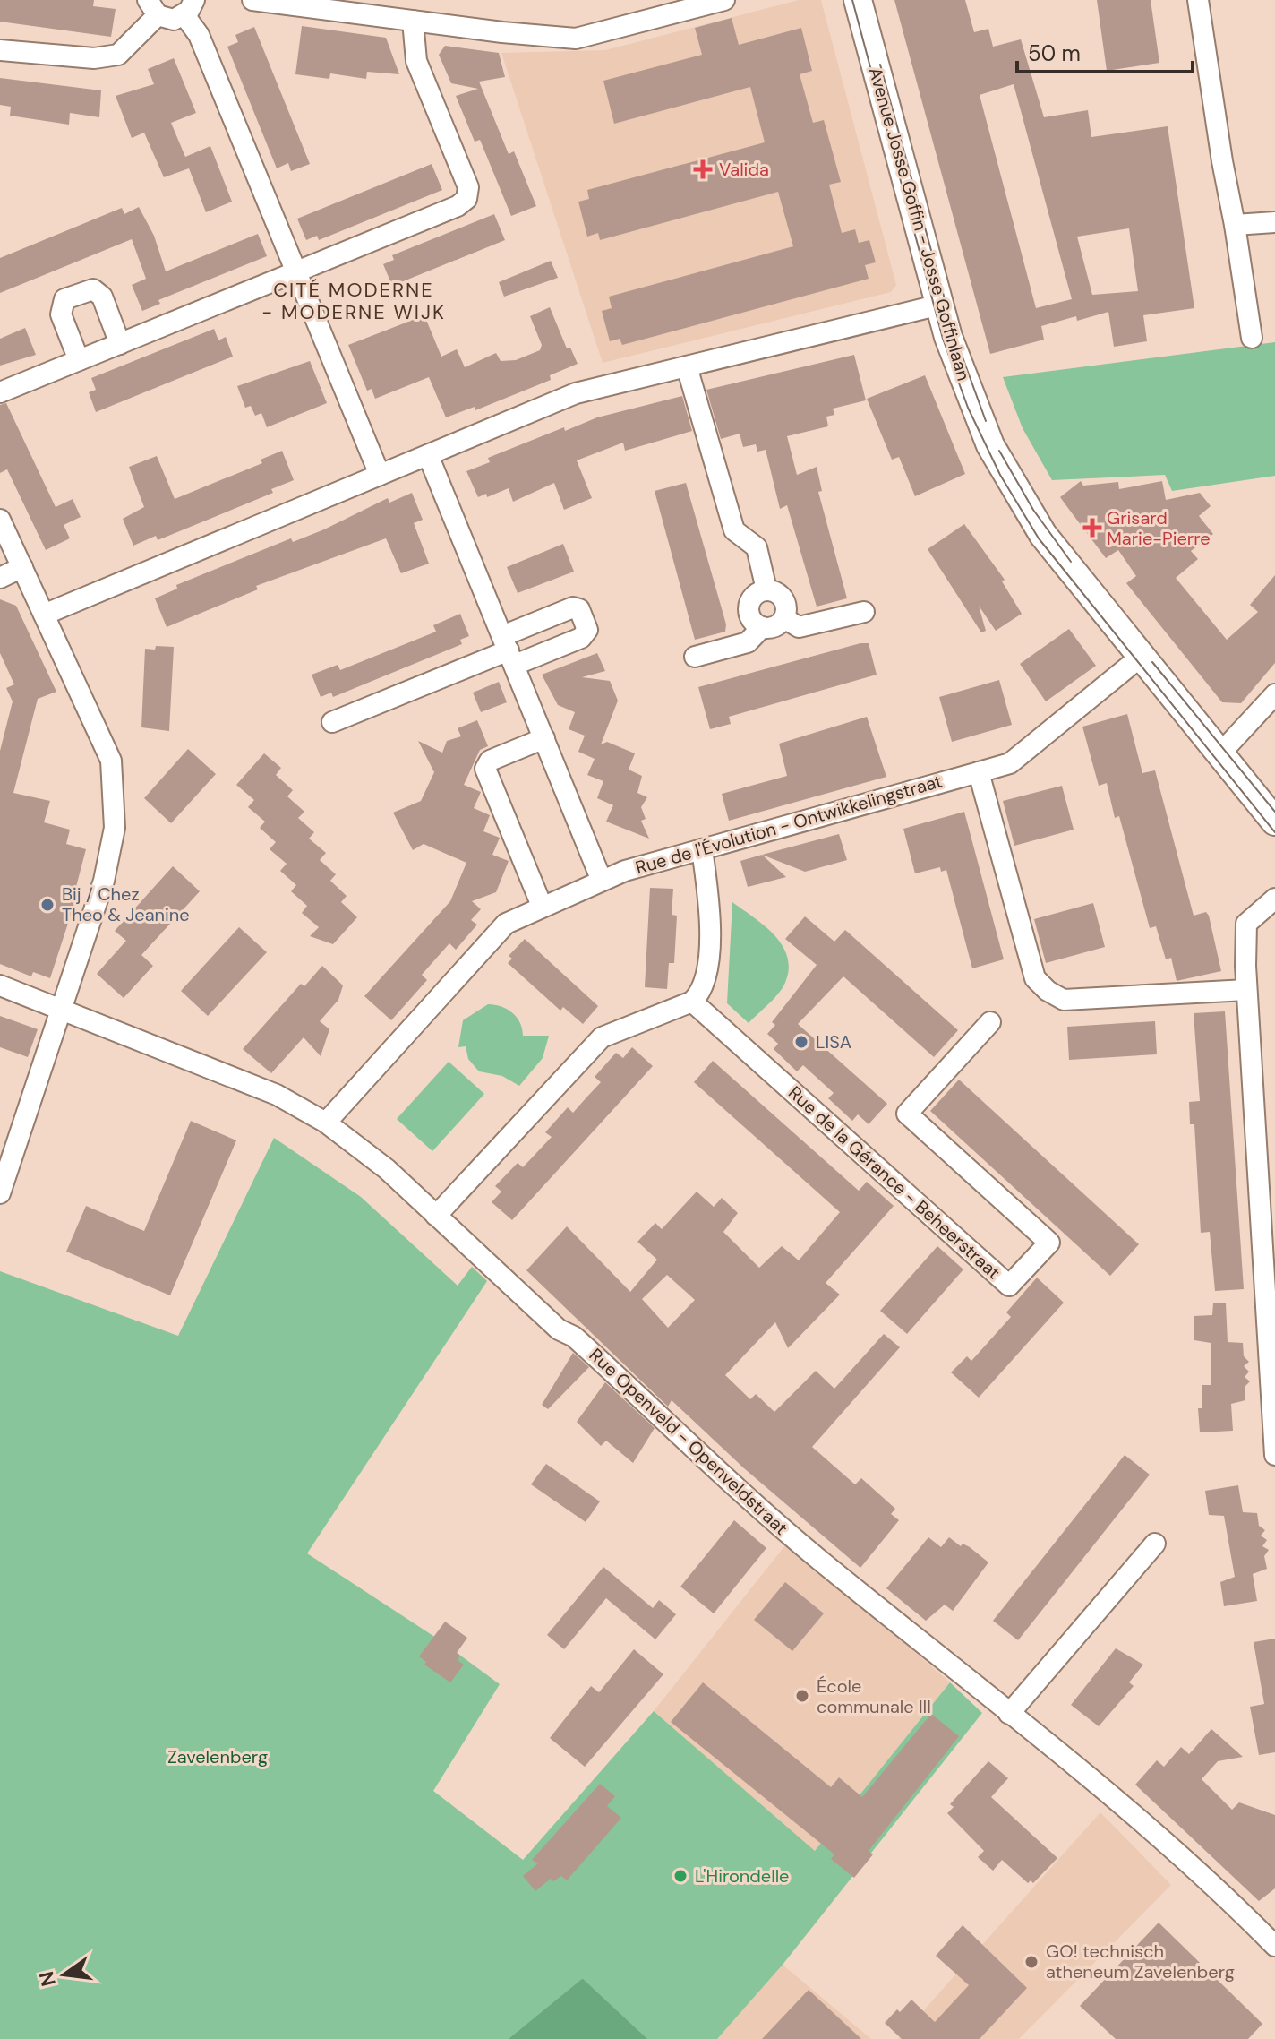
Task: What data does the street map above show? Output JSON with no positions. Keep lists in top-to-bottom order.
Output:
{
  "streets": {
    "main road": ["Avenue Josse Goffin - Josse Goffinlaan"],
    "street": ["Rue de l'Évolution - Ontwikkelingstraat", "Rue de la Gérance - Beheerstraat", "Rue Openveld - Openveldstraat"]
  },
  "crossings": [
    ["Avenue Josse Goffin - Josse Goffinlaan", "Rue de l'Évolution - Ontwikkelingstraat"],
    ["Rue de l'Évolution - Ontwikkelingstraat", "Rue Openveld - Openveldstraat"]
  ],
  "districts": ["CITÉ MODERNE - MODERNE WIJK"],
  "parks": ["Zavelenberg"],
  "places": {
    "health": ["Valida", "Grisard Marie-Pierre"],
    "other": [
      "Bij / Chez Theo & Jeanine",
      "LISA",
      "École communale III",
      "L'Hirondelle",
      "GO! technisch atheneum Zavelenberg"
    ]
  },
  "scale_bar": "50 m",
  "north": "left"
}
